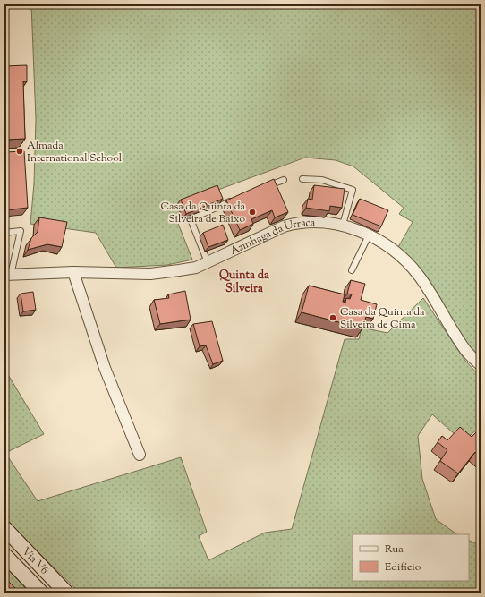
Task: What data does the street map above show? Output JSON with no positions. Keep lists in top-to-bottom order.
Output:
{
  "streets": {
    "main road": ["Via V6"],
    "street": ["Azinhaga da Urraca"]
  },
  "districts": ["Quinta da Silveira"],
  "places": ["Almada International School", "Casa da Quinta da Silveira de Baixo", "Casa da Quinta da Silveira de Cima"],
  "legend": ["Rua", "Edifício"]
}
